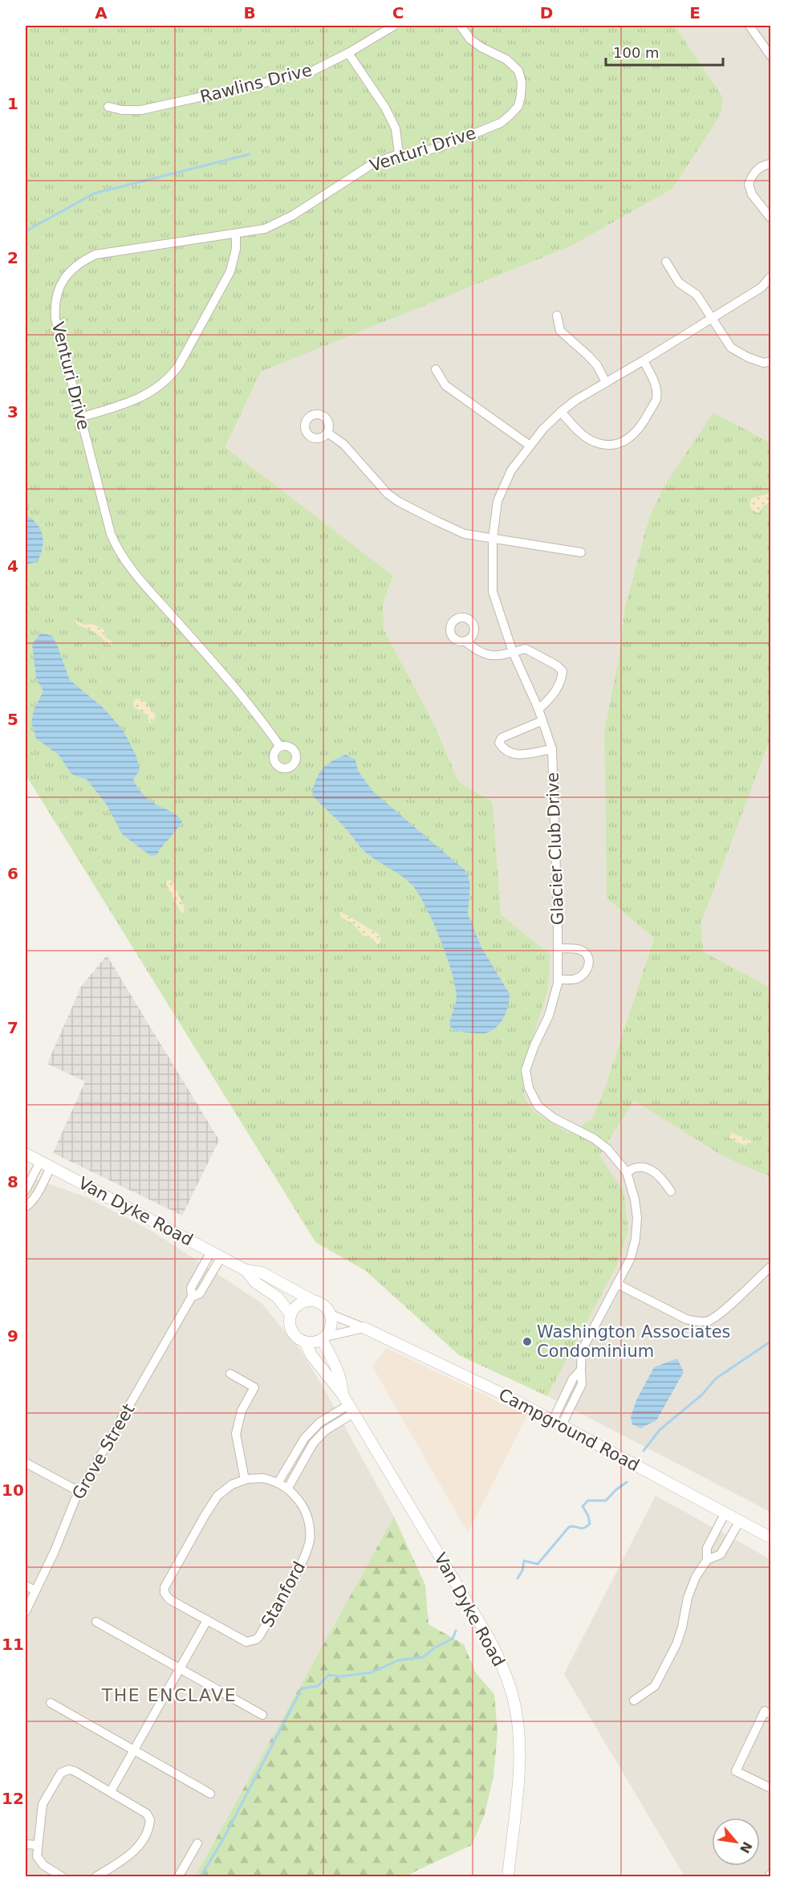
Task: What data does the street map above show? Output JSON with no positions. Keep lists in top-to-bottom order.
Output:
{
  "streets": {
    "street": [
      "Rawlins Drive",
      "Venturi Drive",
      "Glacier Club Drive",
      "Van Dyke Road",
      "Campground Road",
      "Grove Street",
      "Stanford"
    ]
  },
  "crossings": [
    ["Glacier Club Drive", "Campground Road"],
    ["Van Dyke Road", "Campground Road"],
    ["Van Dyke Road", "Grove Street"]
  ],
  "districts": ["THE ENCLAVE"],
  "places": ["Washington Associates Condominium"],
  "scale_bar": "100 m",
  "north": "bottom right",
  "grid": {
    "columns": [
      "A",
      "B",
      "C",
      "D",
      "E"
    ],
    "rows": [
      "1",
      "2",
      "3",
      "4",
      "5",
      "6",
      "7",
      "8",
      "9",
      "10",
      "11",
      "12"
    ]
  }
}
